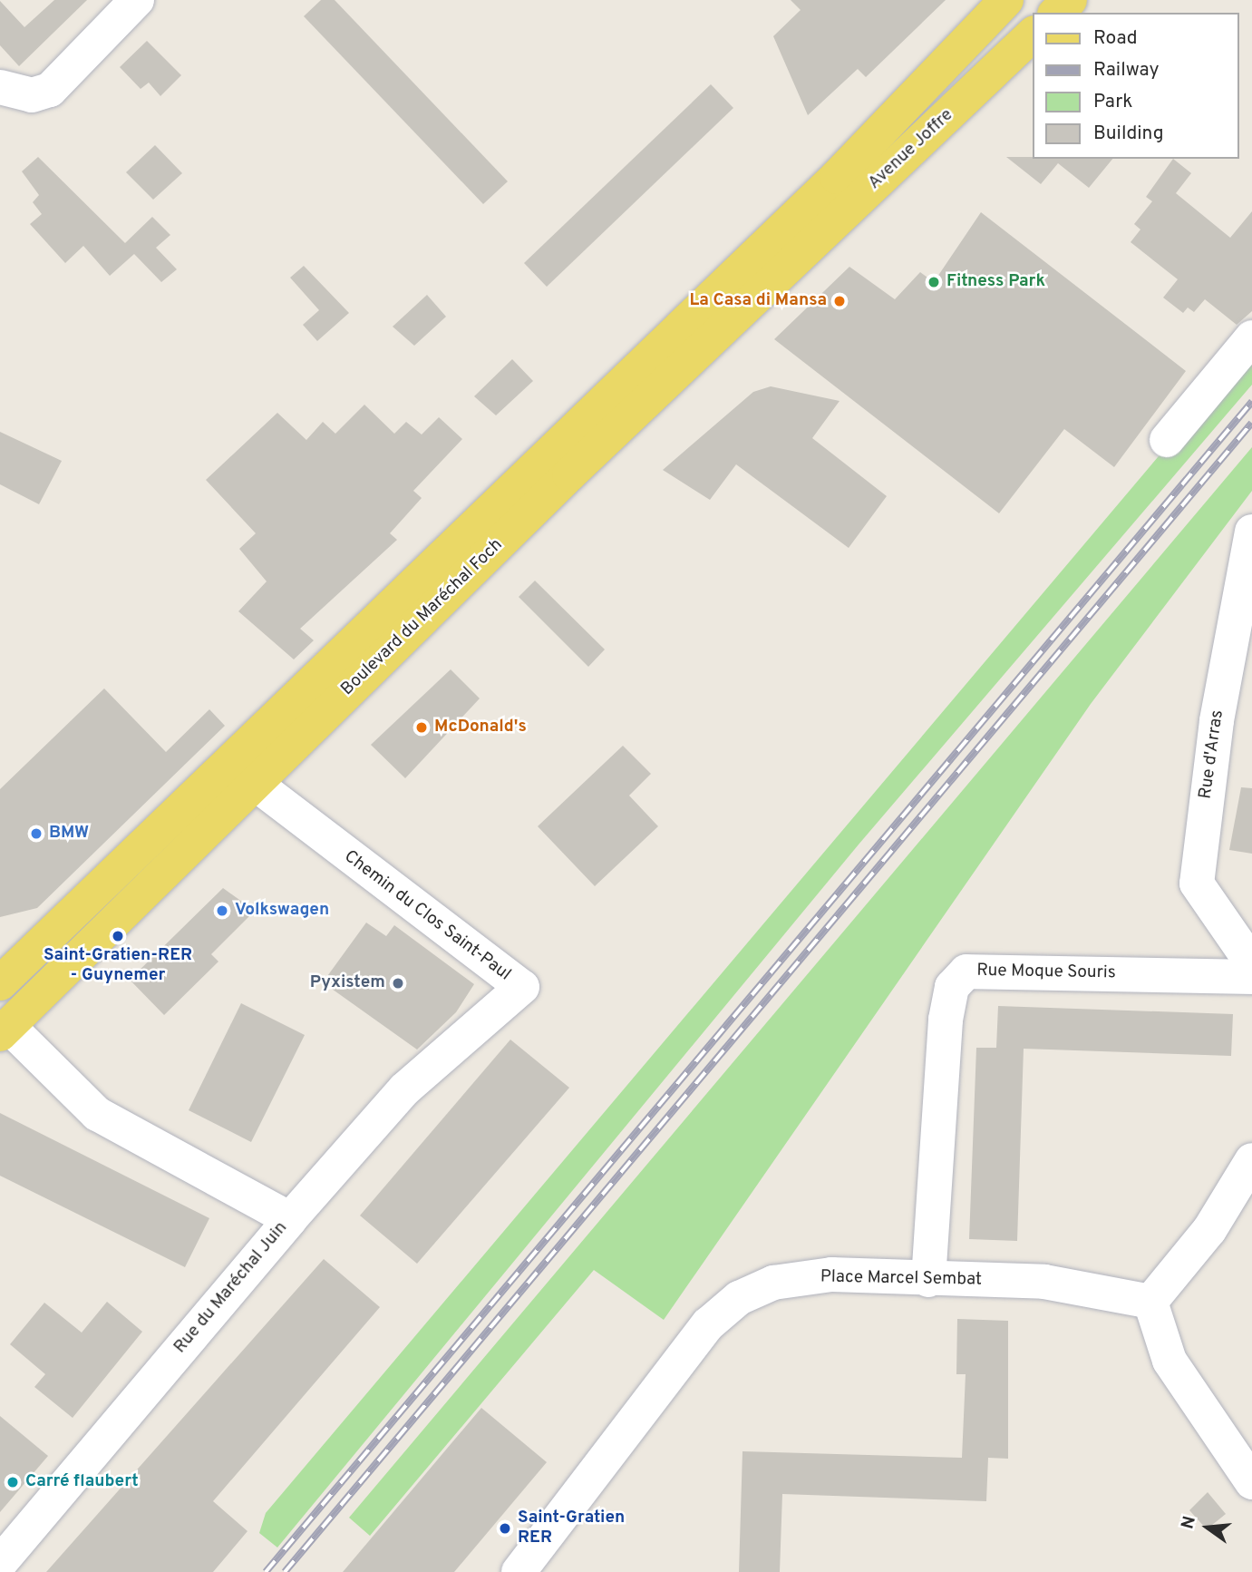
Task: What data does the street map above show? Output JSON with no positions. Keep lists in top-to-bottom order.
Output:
{
  "streets": {
    "main road": ["Avenue Joffre", "Boulevard du Maréchal Foch"],
    "street": [
      "Rue d'Arras",
      "Chemin du Clos Saint-Paul",
      "Rue Moque Souris",
      "Place Marcel Sembat",
      "Rue du Maréchal Juin"
    ]
  },
  "crossings": [
    ["Avenue Joffre", "Boulevard du Maréchal Foch"],
    ["Boulevard du Maréchal Foch", "Chemin du Clos Saint-Paul"],
    ["Boulevard du Maréchal Foch", "Rue du Maréchal Juin"],
    ["Chemin du Clos Saint-Paul", "Rue du Maréchal Juin"],
    ["Rue Moque Souris", "Place Marcel Sembat"]
  ],
  "places": [
    "Fitness Park",
    "La Casa di Mansa",
    "McDonald's",
    "BMW",
    "Volkswagen",
    "Saint-Gratien-RER - Guynemer",
    "Pyxistem",
    "Carré flaubert",
    "Saint-Gratien RER"
  ],
  "legend": [
    "Road",
    "Railway",
    "Park",
    "Building"
  ],
  "north": "left"
}
